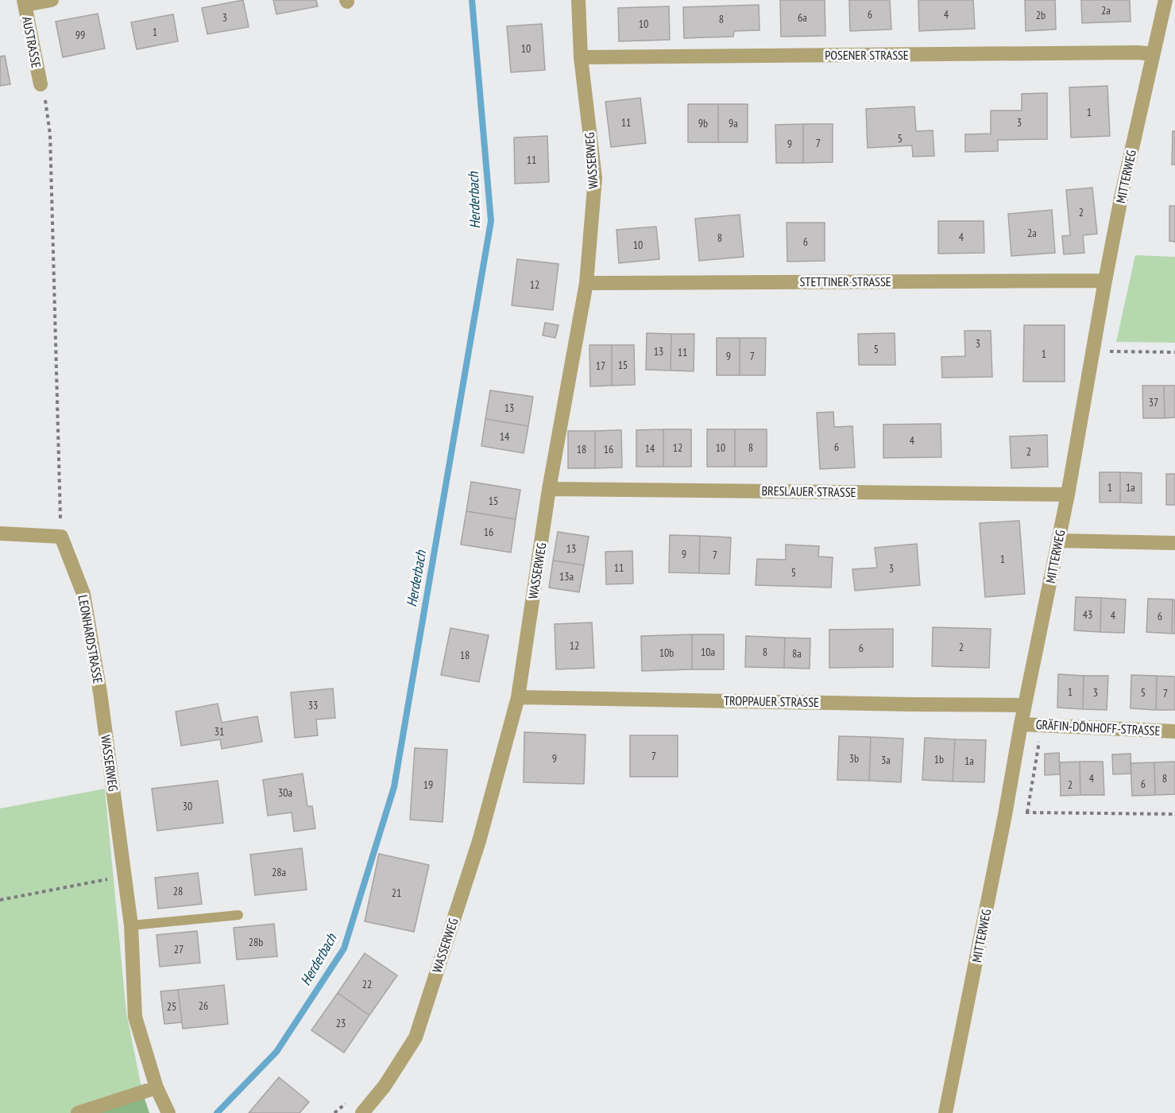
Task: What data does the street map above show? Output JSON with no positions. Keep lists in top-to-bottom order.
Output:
{
  "streets": {
    "street": [
      "AUSTRASSE",
      "POSENER STRASSE",
      "WASSERWEG",
      "MITTERWEG",
      "STETTINER STRASSE",
      "BRESLAUER STRASSE",
      "LEONHARDSTRASSE",
      "TROPPAUER STRASSE",
      "GRÄFIN-DÖNHOFF-STRASSE"
    ]
  },
  "crossings": [
    ["POSENER STRASSE", "WASSERWEG"],
    ["POSENER STRASSE", "MITTERWEG"],
    ["WASSERWEG", "STETTINER STRASSE"],
    ["WASSERWEG", "BRESLAUER STRASSE"],
    ["WASSERWEG", "LEONHARDSTRASSE"],
    ["WASSERWEG", "TROPPAUER STRASSE"],
    ["MITTERWEG", "STETTINER STRASSE"],
    ["MITTERWEG", "BRESLAUER STRASSE"],
    ["MITTERWEG", "TROPPAUER STRASSE"],
    ["MITTERWEG", "GRÄFIN-DÖNHOFF-STRASSE"]
  ],
  "water": ["Herderbach"],
  "house_numbers": [
    "2a",
    "6",
    "4",
    "2b",
    "3",
    "6a",
    "8",
    "10",
    "1",
    "99",
    "10",
    "1",
    "11",
    "3",
    "9b",
    "9a",
    "5",
    "7",
    "9",
    "11",
    "2",
    "2a",
    "4",
    "8",
    "6",
    "10",
    "12",
    "3",
    "5",
    "13",
    "11",
    "1",
    "9",
    "7",
    "15",
    "17",
    "37",
    "13",
    "14",
    "4",
    "6",
    "12",
    "10",
    "8",
    "14",
    "18",
    "16",
    "2",
    "1",
    "1a",
    "15",
    "16",
    "13",
    "9",
    "7",
    "1",
    "11",
    "3",
    "5",
    "13a",
    "43",
    "4",
    "6",
    "12",
    "2",
    "6",
    "10a",
    "8",
    "10b",
    "8a",
    "18",
    "1",
    "3",
    "5",
    "7",
    "33",
    "31",
    "7",
    "9",
    "3b",
    "1b",
    "3a",
    "1a",
    "4",
    "8",
    "6",
    "19",
    "2",
    "30a",
    "30",
    "28a",
    "28",
    "21",
    "28b",
    "27",
    "22",
    "26",
    "25",
    "23"
  ]
}
